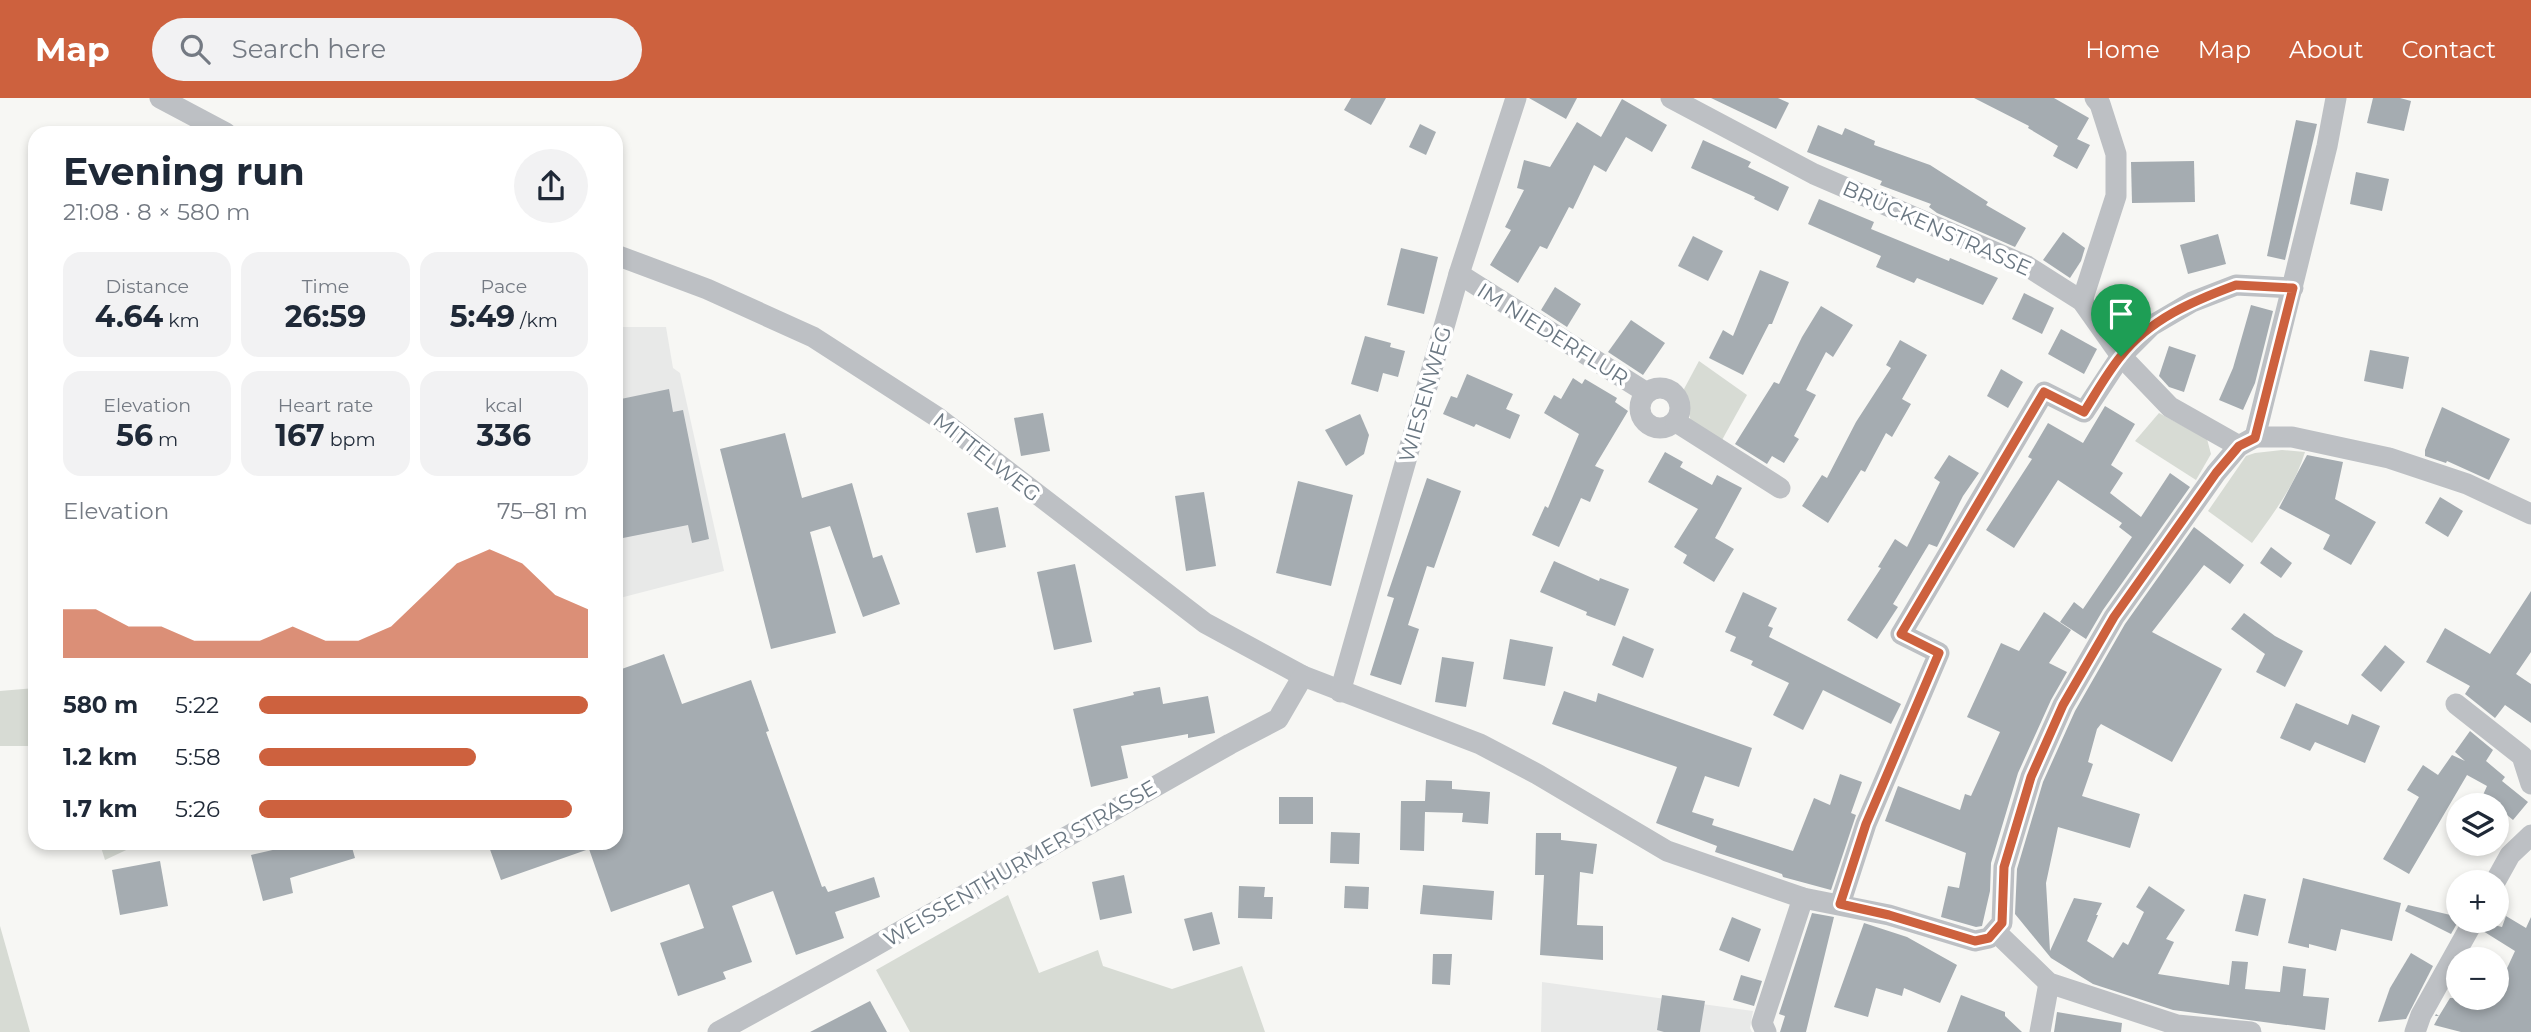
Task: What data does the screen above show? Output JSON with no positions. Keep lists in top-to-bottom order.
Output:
{
  "streets": {
    "street": [
      "BRÜCKENSTRASSE",
      "IM NIEDERFLUR",
      "WIESENWEG",
      "MITTELWEG",
      "WEISSENTHURMER STRASSE"
    ]
  },
  "crossings": [
    ["IM NIEDERFLUR", "WIESENWEG"],
    ["WIESENWEG", "MITTELWEG"],
    ["MITTELWEG", "WEISSENTHURMER STRASSE"]
  ],
  "page": {
    "header": "Map",
    "search": "Search here",
    "nav": [
      "Home",
      "Map",
      "About",
      "Contact"
    ],
    "heading": ["Evening run", "21:08 · 8 × 580 m"],
    "stats": [
      ["Distance", "4.64 km"],
      ["Time", "26:59"],
      ["Pace", "5:49 /km"],
      ["Elevation", "56 m"],
      ["Heart rate", "167 bpm"],
      ["kcal", "336"]
    ],
    "chart": ["Elevation", "75–81 m"],
    "list": [
      {
        "name": "580 m",
        "note": "5:22"
      },
      {
        "name": "1.2 km",
        "note": "5:58"
      },
      {
        "name": "1.7 km",
        "note": "5:26"
      }
    ],
    "map_buttons": ["+", "−"]
  }
}
